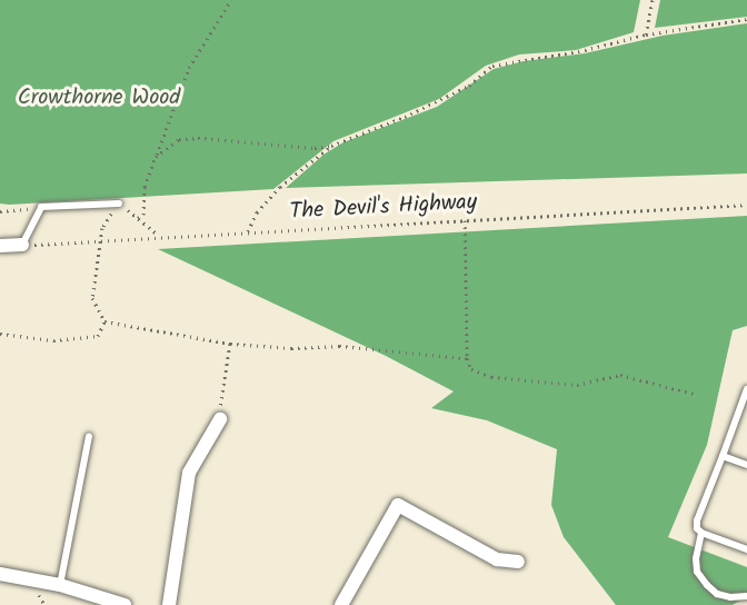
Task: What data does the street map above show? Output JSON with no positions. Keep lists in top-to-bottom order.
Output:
{
  "streets": {
    "path": ["The Devil's Highway"]
  },
  "parks": ["Crowthorne Wood"]
}
